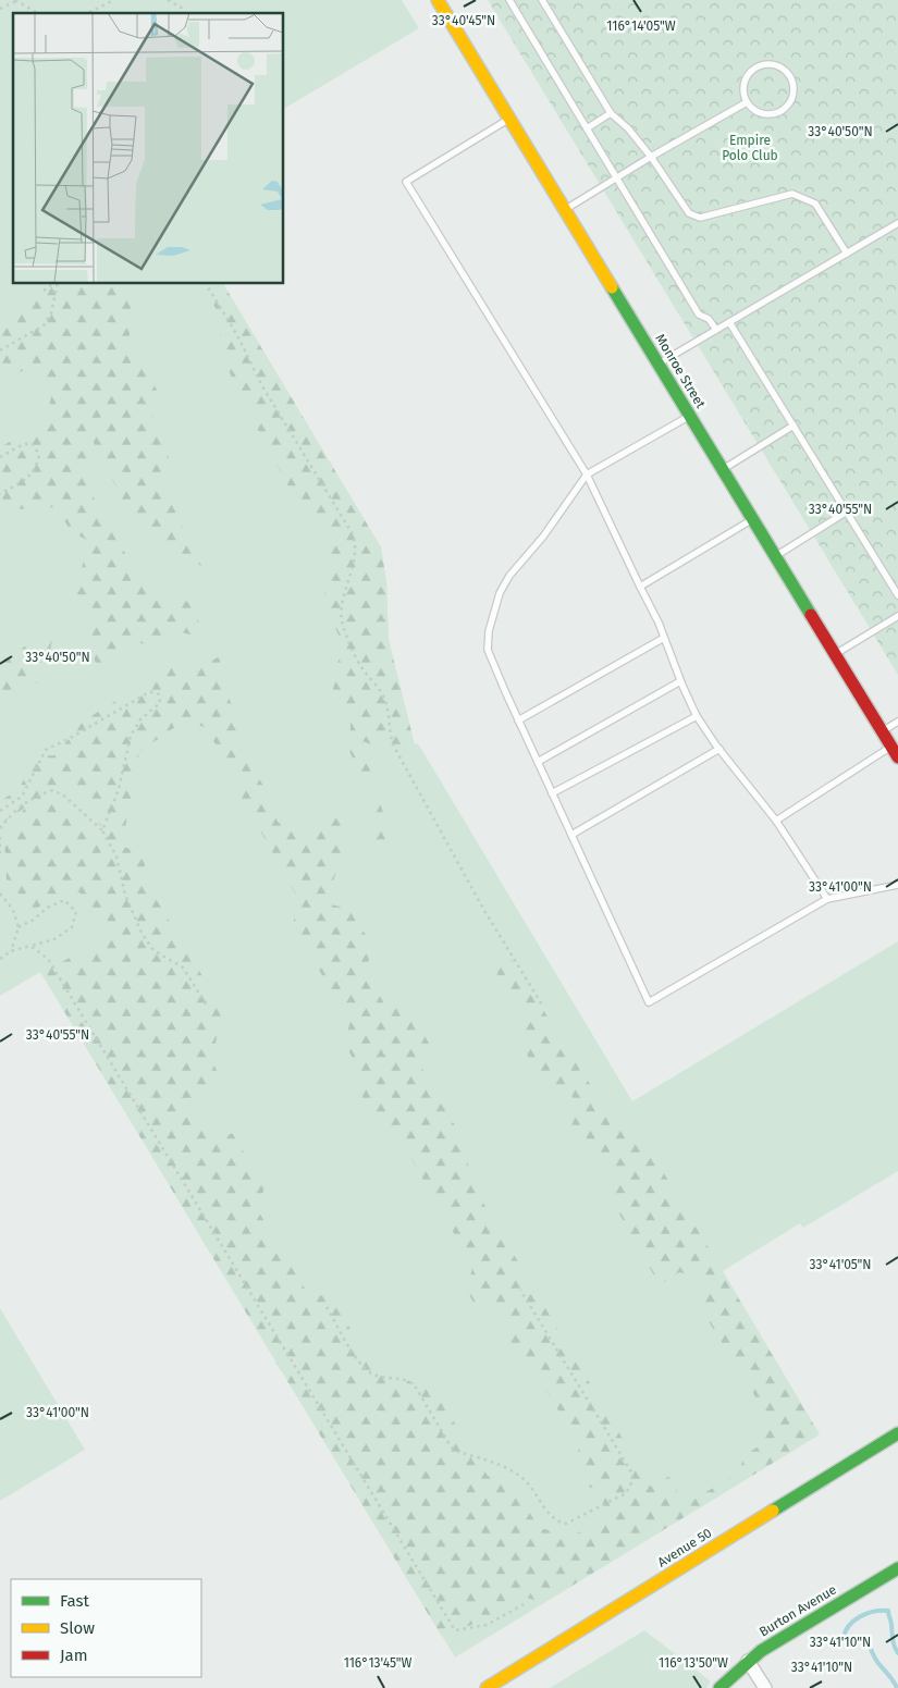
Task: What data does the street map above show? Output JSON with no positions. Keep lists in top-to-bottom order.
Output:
{
  "streets": {
    "main road": ["Monroe Street", "Avenue 50", "Burton Avenue"]
  },
  "parks": ["Empire Polo Club"],
  "legend": ["Fast", "Slow", "Jam"],
  "coordinates": [
    "33°40'45\"N",
    "116°14'05\"W",
    "33°40'50\"N",
    "33°40'55\"N",
    "33°41'00\"N",
    "33°41'05\"N",
    "33°41'10\"N",
    "116°13'45\"W",
    "116°13'50\"W"
  ]
}
